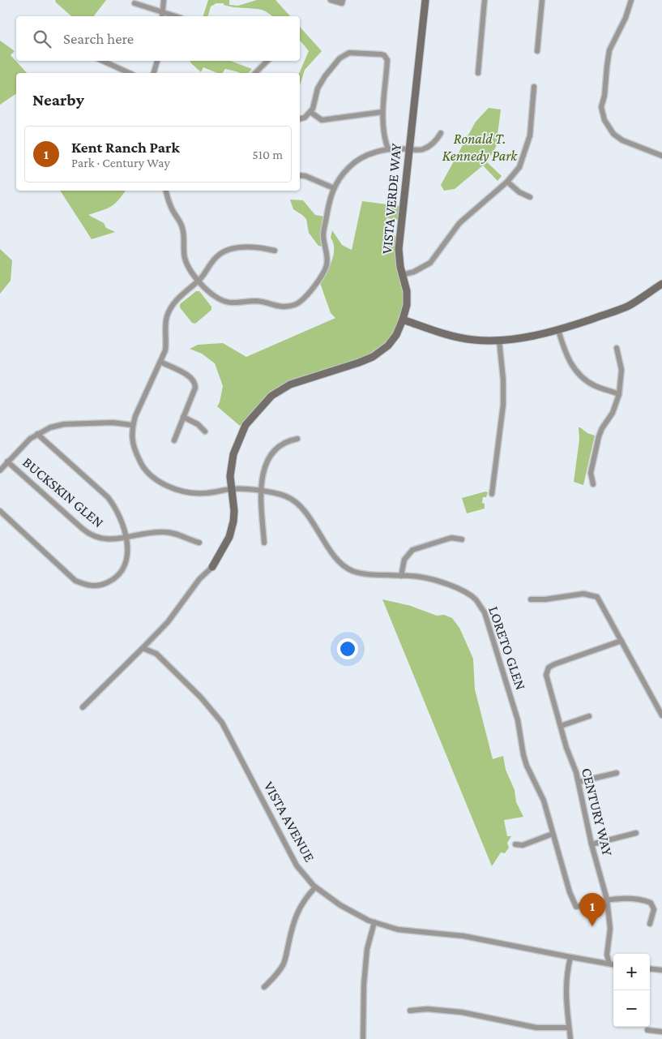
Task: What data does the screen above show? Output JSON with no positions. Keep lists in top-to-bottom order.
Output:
{
  "streets": {
    "street": [
      "VISTA VERDE WAY",
      "BUCKSKIN GLEN",
      "LORETO GLEN",
      "CENTURY WAY",
      "VISTA AVENUE"
    ]
  },
  "crossings": [
    ["VISTA VERDE WAY", "LORETO GLEN"],
    ["LORETO GLEN", "CENTURY WAY"],
    ["CENTURY WAY", "VISTA AVENUE"]
  ],
  "parks": ["Ronald T. Kennedy Park"],
  "page": {
    "search": "Search here",
    "heading": "Nearby",
    "list": [
      {
        "mark": "1",
        "name": "Kent Ranch Park",
        "note": "Park · Century Way",
        "value": "510 m"
      }
    ],
    "pins": "1",
    "map_buttons": ["+", "−"]
  }
}
